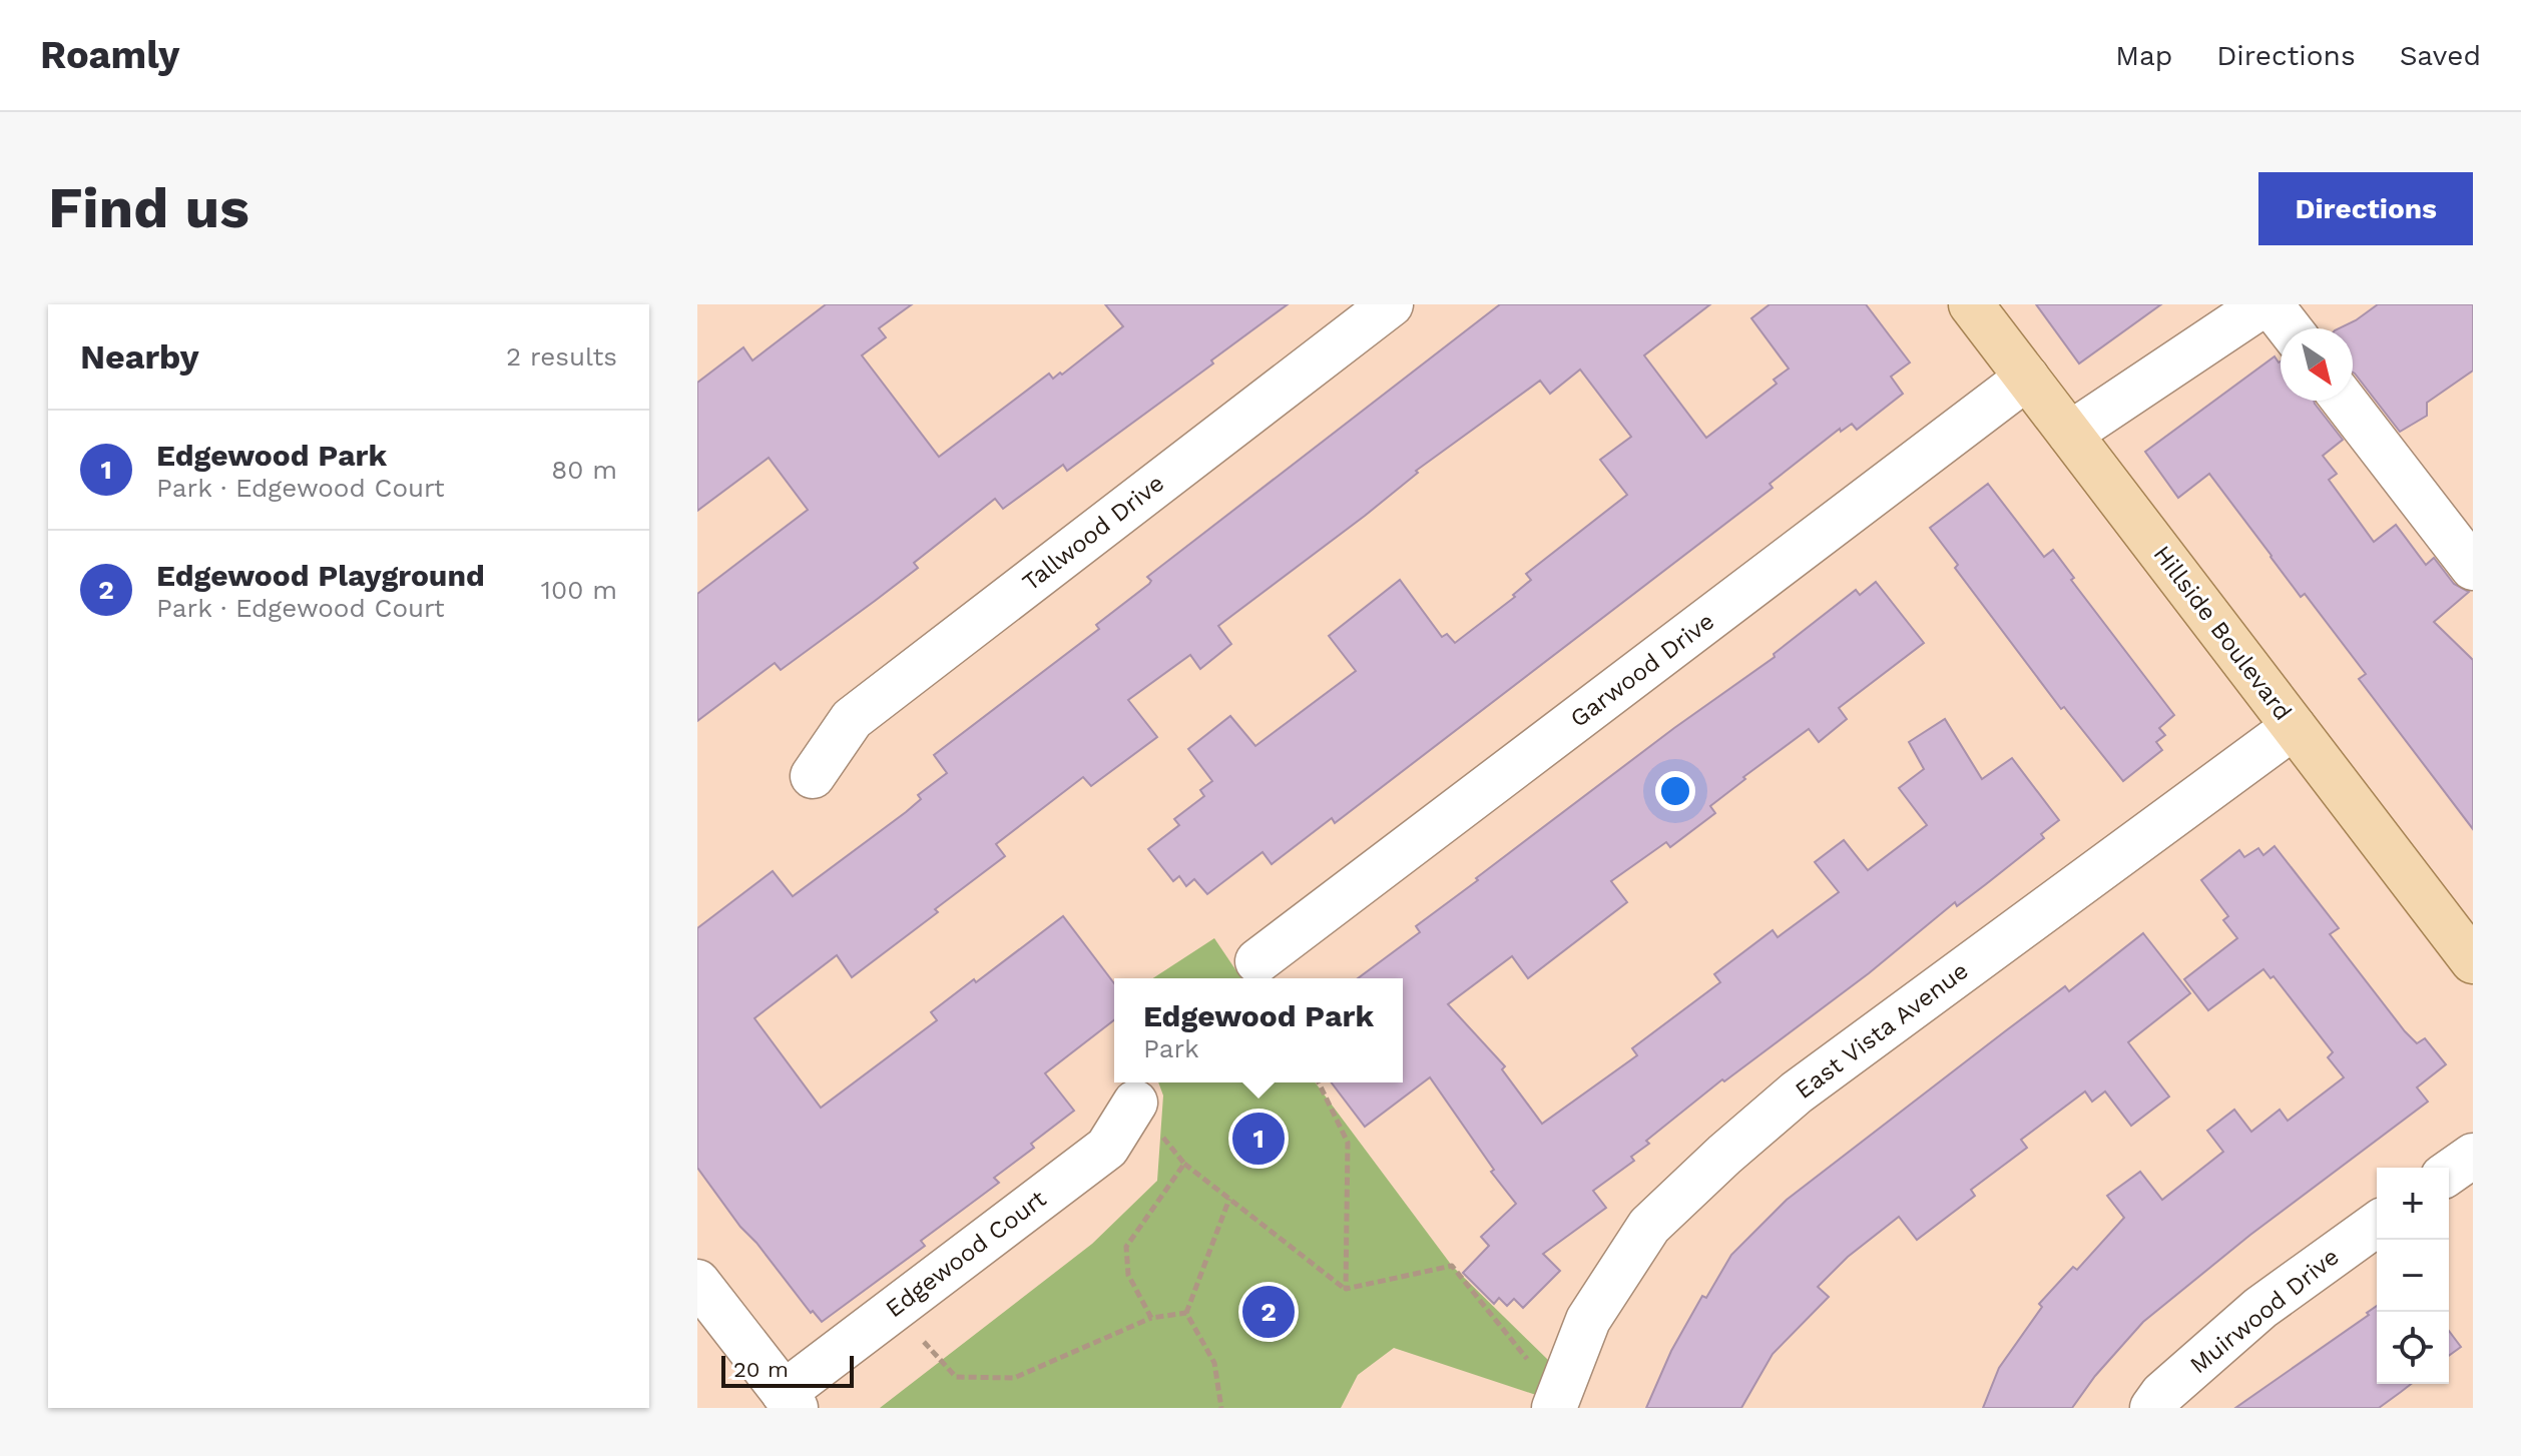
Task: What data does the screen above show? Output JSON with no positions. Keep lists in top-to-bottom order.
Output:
{
  "streets": {
    "main road": ["Hillside Boulevard"],
    "street": [
      "Tallwood Drive",
      "Garwood Drive",
      "East Vista Avenue",
      "Edgewood Court",
      "Muirwood Drive"
    ]
  },
  "crossings": [
    ["Hillside Boulevard", "Garwood Drive"],
    ["Hillside Boulevard", "East Vista Avenue"]
  ],
  "scale_bar": "20 m",
  "north": "bottom right",
  "page": {
    "header": "Roamly",
    "nav": ["Map", "Directions", "Saved"],
    "buttons": "Directions",
    "title": "Find us",
    "heading": ["Nearby", "2 results"],
    "list": [
      {
        "mark": "1",
        "name": "Edgewood Park",
        "note": "Park · Edgewood Court",
        "value": "80 m"
      },
      {
        "mark": "2",
        "name": "Edgewood Playground",
        "note": "Park · Edgewood Court",
        "value": "100 m"
      }
    ],
    "popup": ["Edgewood Park", "Park"],
    "pins": ["1", "2"],
    "map_buttons": ["+", "−"],
    "scale": "20 m"
  }
}
